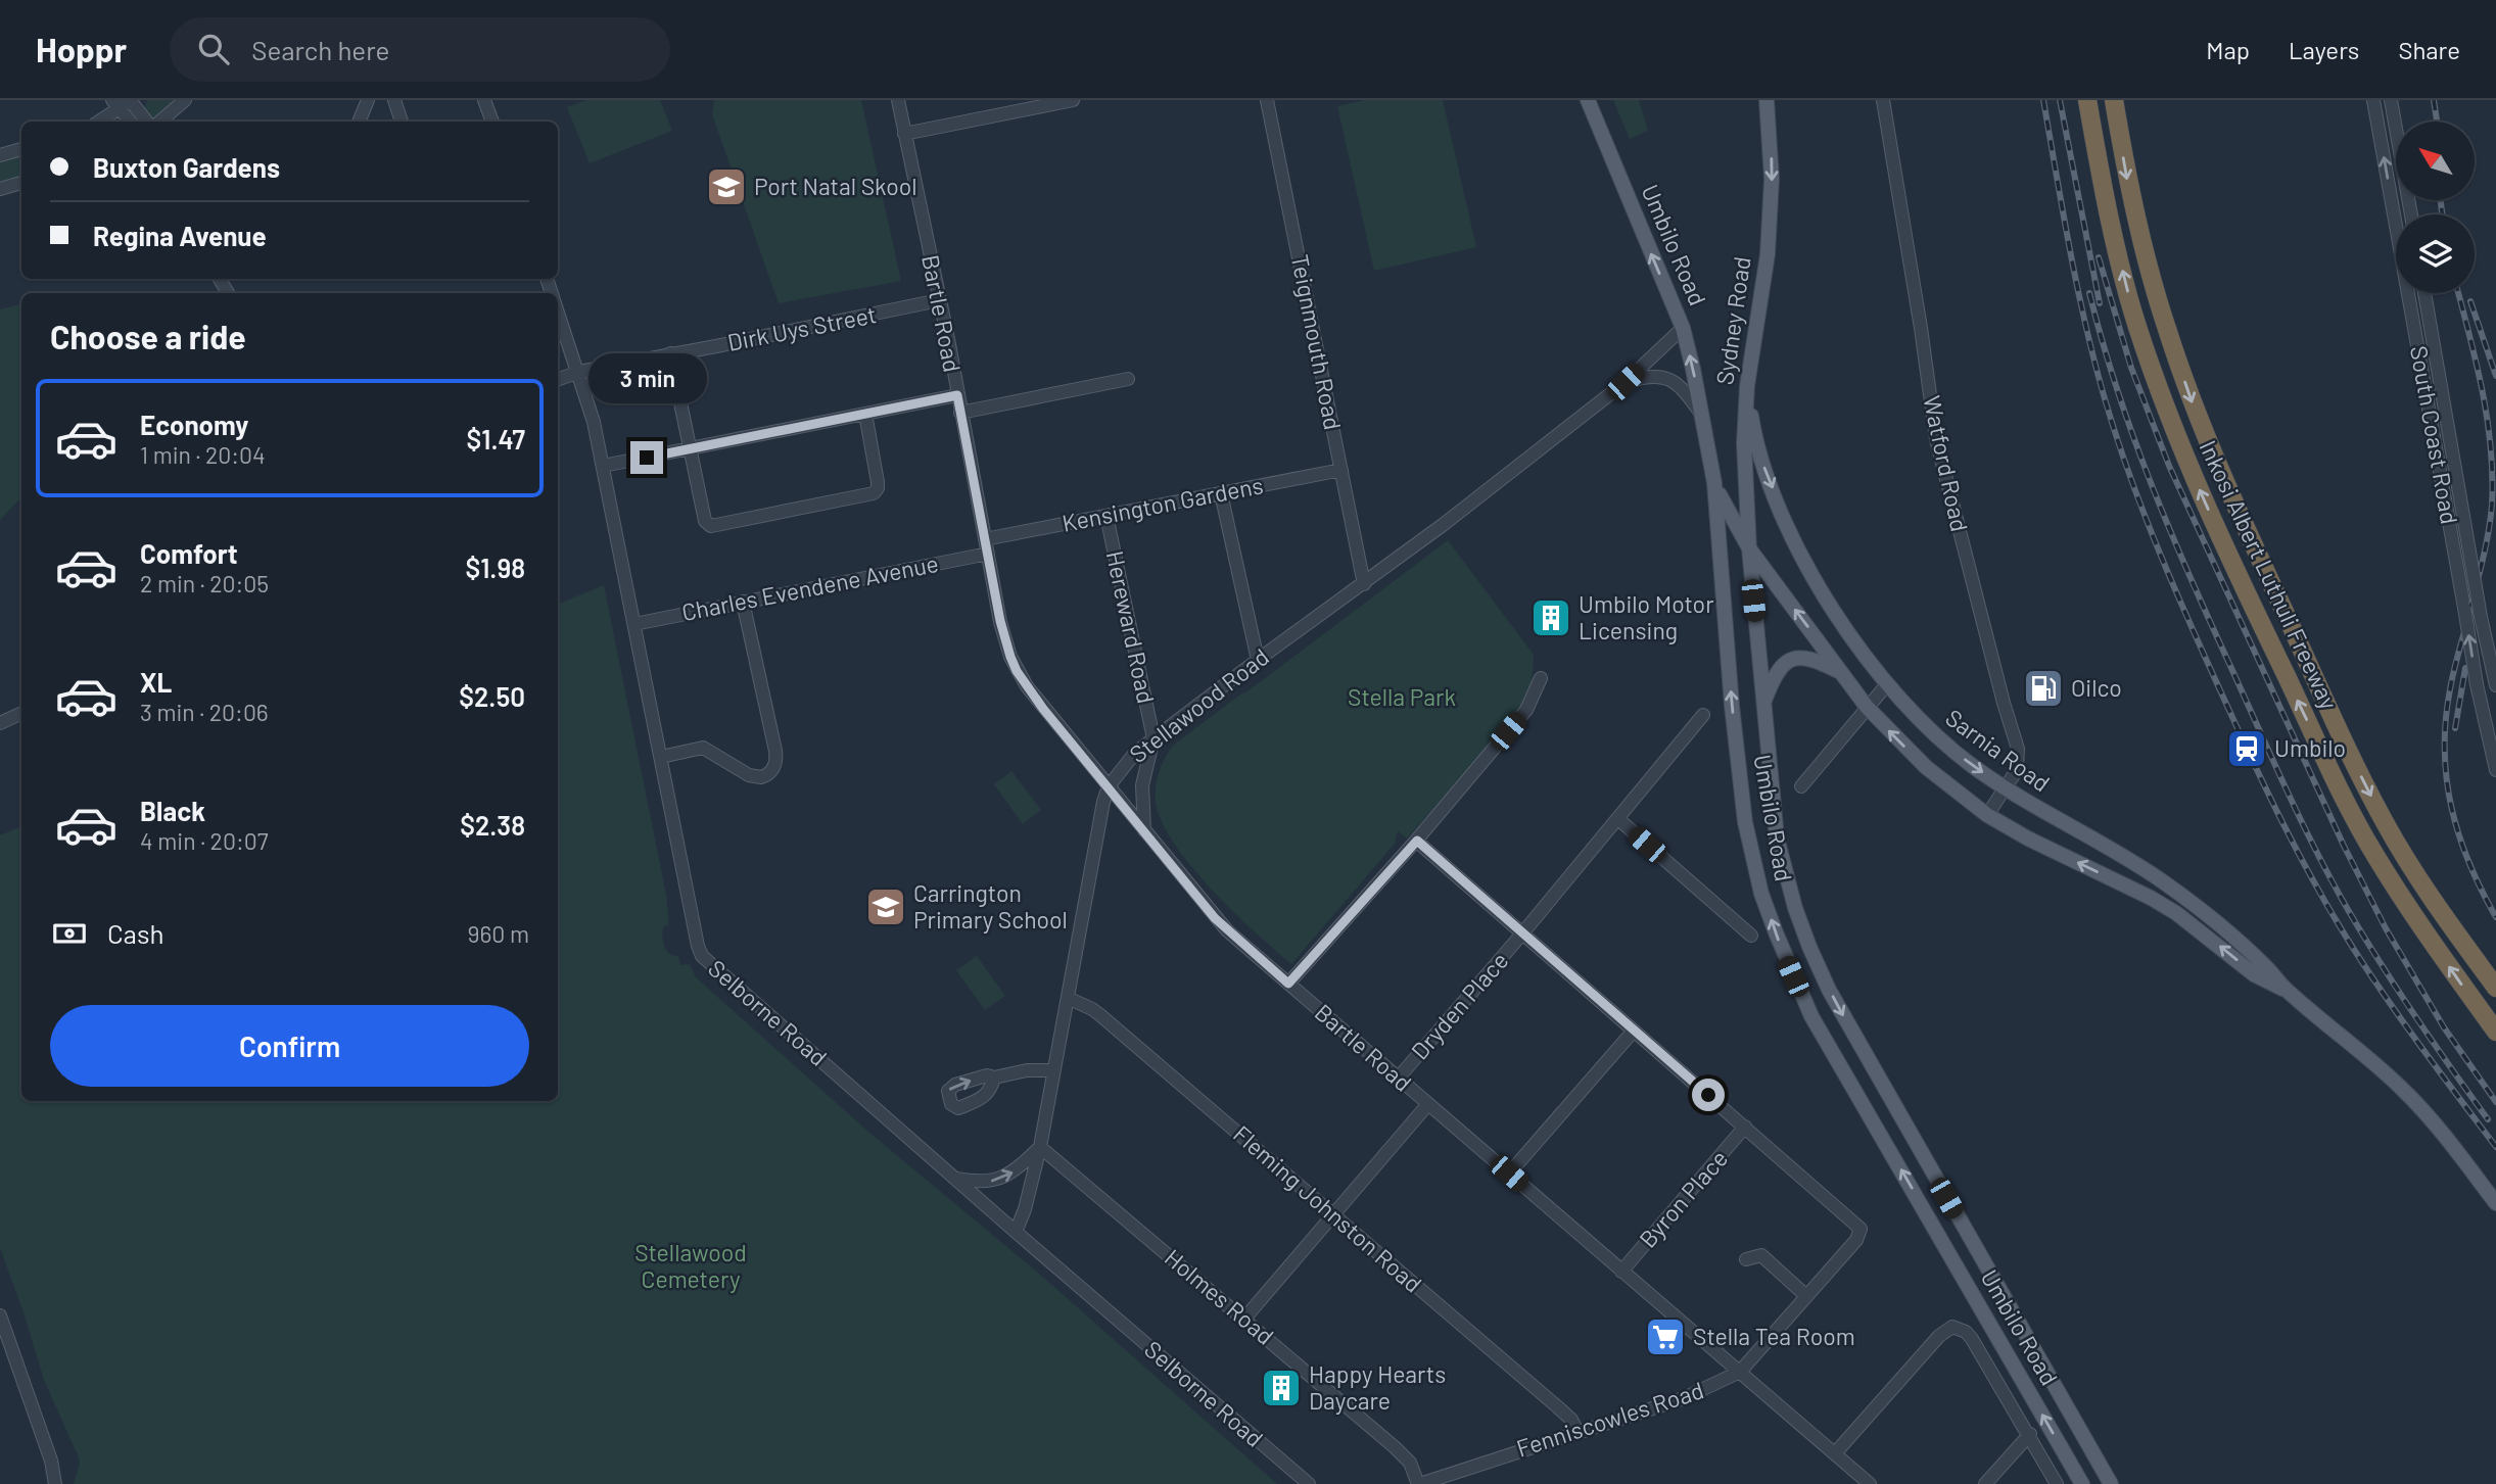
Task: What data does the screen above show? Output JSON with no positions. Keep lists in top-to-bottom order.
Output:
{
  "streets": {
    "highway": ["Inkosi Albert Luthuli Freeway"],
    "main road": ["Umbilo Road", "Sydney Road", "Sarnia Road"],
    "street": [
      "Bartle Road",
      "Dirk Uys Street",
      "Teignmouth Road",
      "South Coast Road",
      "Watford Road",
      "Kensington Gardens",
      "Charles Evendene Avenue",
      "Hereward Road",
      "Stellawood Road",
      "Dryden Place",
      "Selborne Road",
      "Byron Place",
      "Fleming Johnston Road",
      "Holmes Road",
      "Fenniscowles Road"
    ]
  },
  "crossings": [
    ["Umbilo Road", "Sydney Road"],
    ["Umbilo Road", "Stellawood Road"],
    ["Umbilo Road", "Sarnia Road"],
    ["Bartle Road", "Dirk Uys Street"],
    ["Bartle Road", "Kensington Gardens"],
    ["Bartle Road", "Charles Evendene Avenue"],
    ["Bartle Road", "Stellawood Road"],
    ["Bartle Road", "Dryden Place"],
    ["Bartle Road", "Byron Place"],
    ["Bartle Road", "Fenniscowles Road"],
    ["Sydney Road", "Sarnia Road"],
    ["Dirk Uys Street", "Selborne Road"],
    ["Teignmouth Road", "Kensington Gardens"],
    ["Teignmouth Road", "Stellawood Road"],
    ["Watford Road", "Sarnia Road"],
    ["Kensington Gardens", "Hereward Road"],
    ["Charles Evendene Avenue", "Selborne Road"],
    ["Hereward Road", "Stellawood Road"],
    ["Stellawood Road", "Selborne Road"],
    ["Stellawood Road", "Fleming Johnston Road"],
    ["Stellawood Road", "Holmes Road"],
    ["Byron Place", "Fenniscowles Road"],
    ["Fleming Johnston Road", "Fenniscowles Road"],
    ["Holmes Road", "Fenniscowles Road"]
  ],
  "one_way": ["Sydney Road"],
  "parks": ["Stella Park", "Stellawood Cemetery"],
  "places": {
    "school or university": ["Port Natal Skool", "Carrington Primary School"],
    "building": ["Umbilo Motor Licensing", "Happy Hearts Daycare"],
    "fuel station": ["Oilco"],
    "station": ["Umbilo"],
    "supermarket": ["Stella Tea Room"]
  },
  "north": "top left",
  "page": {
    "header": "Hoppr",
    "search": "Search here",
    "nav": ["Map", "Layers", "Share"],
    "banner": ["Buxton Gardens", "Regina Avenue"],
    "heading": "Choose a ride",
    "bubble": "3 min",
    "list": [
      {
        "name": "Economy",
        "note": "1 min · 20:04",
        "value": "$1.47"
      },
      {
        "name": "Comfort",
        "note": "2 min · 20:05",
        "value": "$1.98"
      },
      {
        "name": "XL",
        "note": "3 min · 20:06",
        "value": "$2.50"
      },
      {
        "name": "Black",
        "note": "4 min · 20:07",
        "value": "$2.38"
      }
    ],
    "pay": ["Cash", "960 m"],
    "buttons": "Confirm"
  }
}
